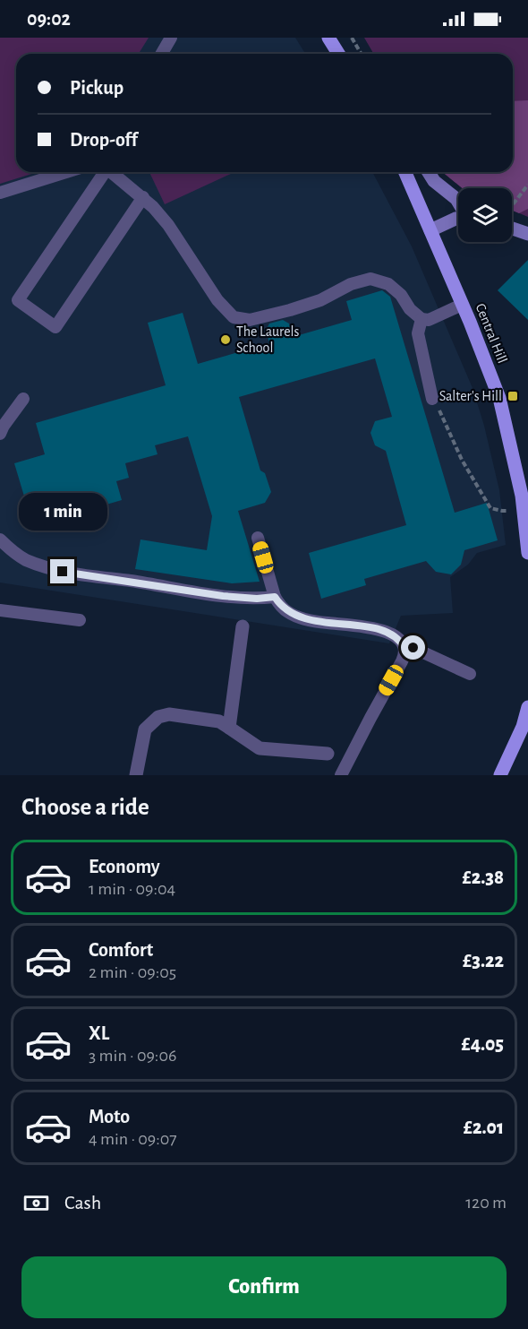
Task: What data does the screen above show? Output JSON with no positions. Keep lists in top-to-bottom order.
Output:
{
  "streets": {
    "main road": ["Central Hill"]
  },
  "places": {
    "other": ["The Laurels School"],
    "transit": ["Salter's Hill"]
  },
  "page": {
    "status": "09:02",
    "banner": ["Pickup", "Drop-off"],
    "bubble": "1 min",
    "heading": "Choose a ride",
    "list": [
      {
        "name": "Economy",
        "note": "1 min · 09:04",
        "value": "£2.38"
      },
      {
        "name": "Comfort",
        "note": "2 min · 09:05",
        "value": "£3.22"
      },
      {
        "name": "XL",
        "note": "3 min · 09:06",
        "value": "£4.05"
      },
      {
        "name": "Moto",
        "note": "4 min · 09:07",
        "value": "£2.01"
      }
    ],
    "pay": ["Cash", "120 m"],
    "buttons": "Confirm"
  }
}
